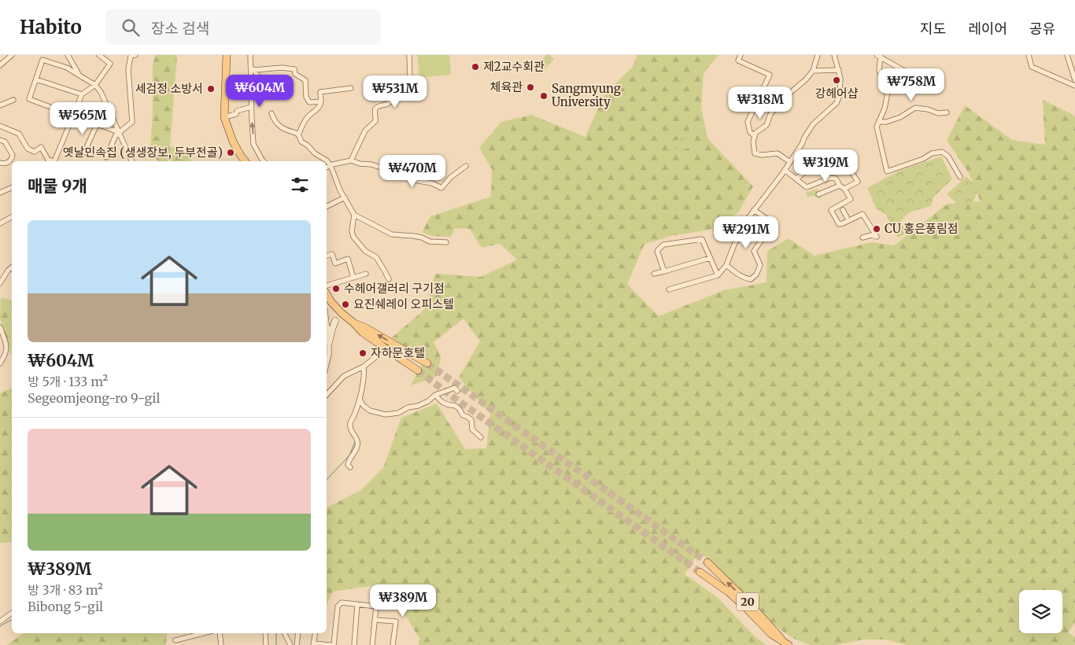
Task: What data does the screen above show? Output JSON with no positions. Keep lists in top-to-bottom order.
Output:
{
  "streets": {
    "main road": ["20"]
  },
  "places": [
    "제2교수회관",
    "강헤어샵",
    "체육관",
    "세검정 소방서",
    "Sangmyung University",
    "옛날민속집 (생생장보, 두부전골)",
    "CU 홍은풍림점",
    "수헤어갤러리 구기점",
    "요진쉐레이 오피스텔",
    "자하문호텔"
  ],
  "page": {
    "header": "Habito",
    "search": "장소 검색",
    "nav": ["지도", "레이어", "공유"],
    "price": [
      "₩758M",
      "₩604M",
      "₩531M",
      "₩318M",
      "₩565M",
      "₩319M",
      "₩470M",
      "₩291M",
      "₩389M"
    ],
    "heading": "매물 9개",
    "list": [
      {
        "name": "₩604M",
        "note": "방 5개 · 133 m² · Segeomjeong-ro 9-gil"
      },
      {
        "name": "₩389M",
        "note": "방 3개 · 83 m² · Bibong 5-gil"
      }
    ]
  }
}
